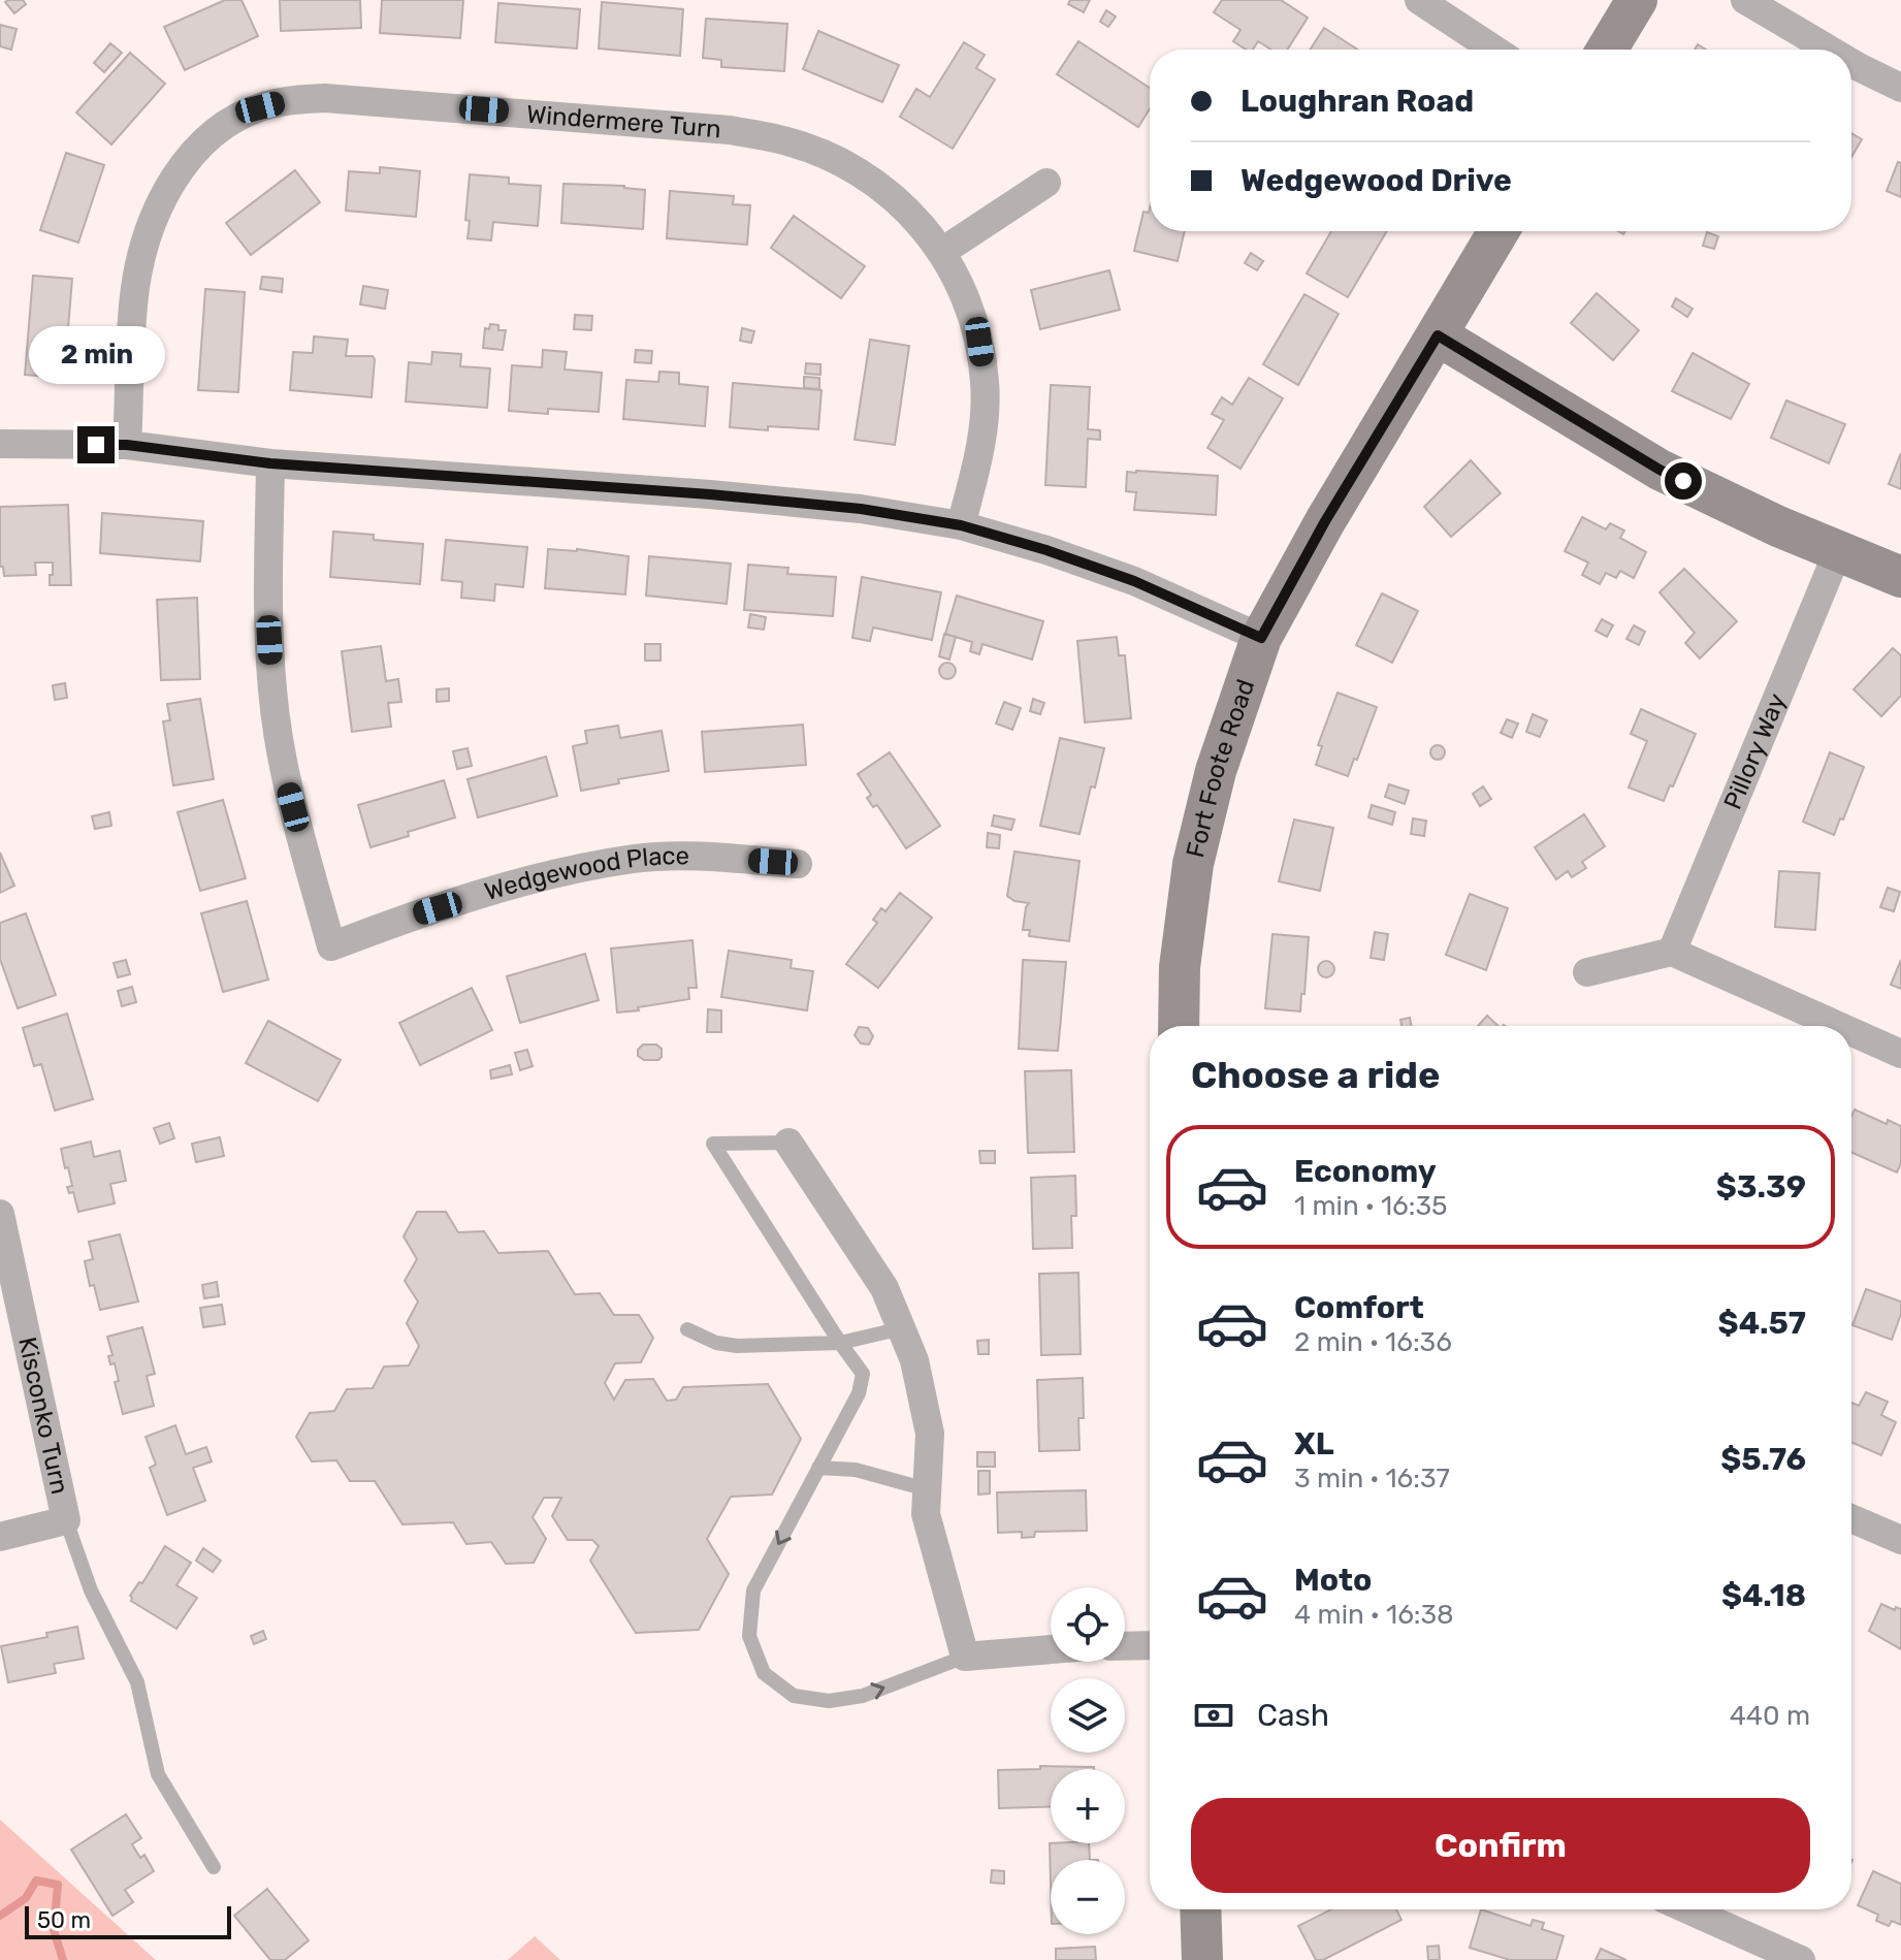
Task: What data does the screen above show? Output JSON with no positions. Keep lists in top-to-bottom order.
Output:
{
  "streets": {
    "street": [
      "Windermere Turn",
      "Pillory Way",
      "Fort Foote Road",
      "Wedgewood Place",
      "Kisconko Turn"
    ]
  },
  "scale_bar": "50 m",
  "page": {
    "banner": ["Loughran Road", "Wedgewood Drive"],
    "bubble": "2 min",
    "heading": "Choose a ride",
    "list": [
      {
        "name": "Economy",
        "note": "1 min · 16:35",
        "value": "$3.39"
      },
      {
        "name": "Comfort",
        "note": "2 min · 16:36",
        "value": "$4.57"
      },
      {
        "name": "XL",
        "note": "3 min · 16:37",
        "value": "$5.76"
      },
      {
        "name": "Moto",
        "note": "4 min · 16:38",
        "value": "$4.18"
      }
    ],
    "map_buttons": ["+", "−"],
    "pay": ["Cash", "440 m"],
    "buttons": "Confirm",
    "scale": "50 m"
  }
}
